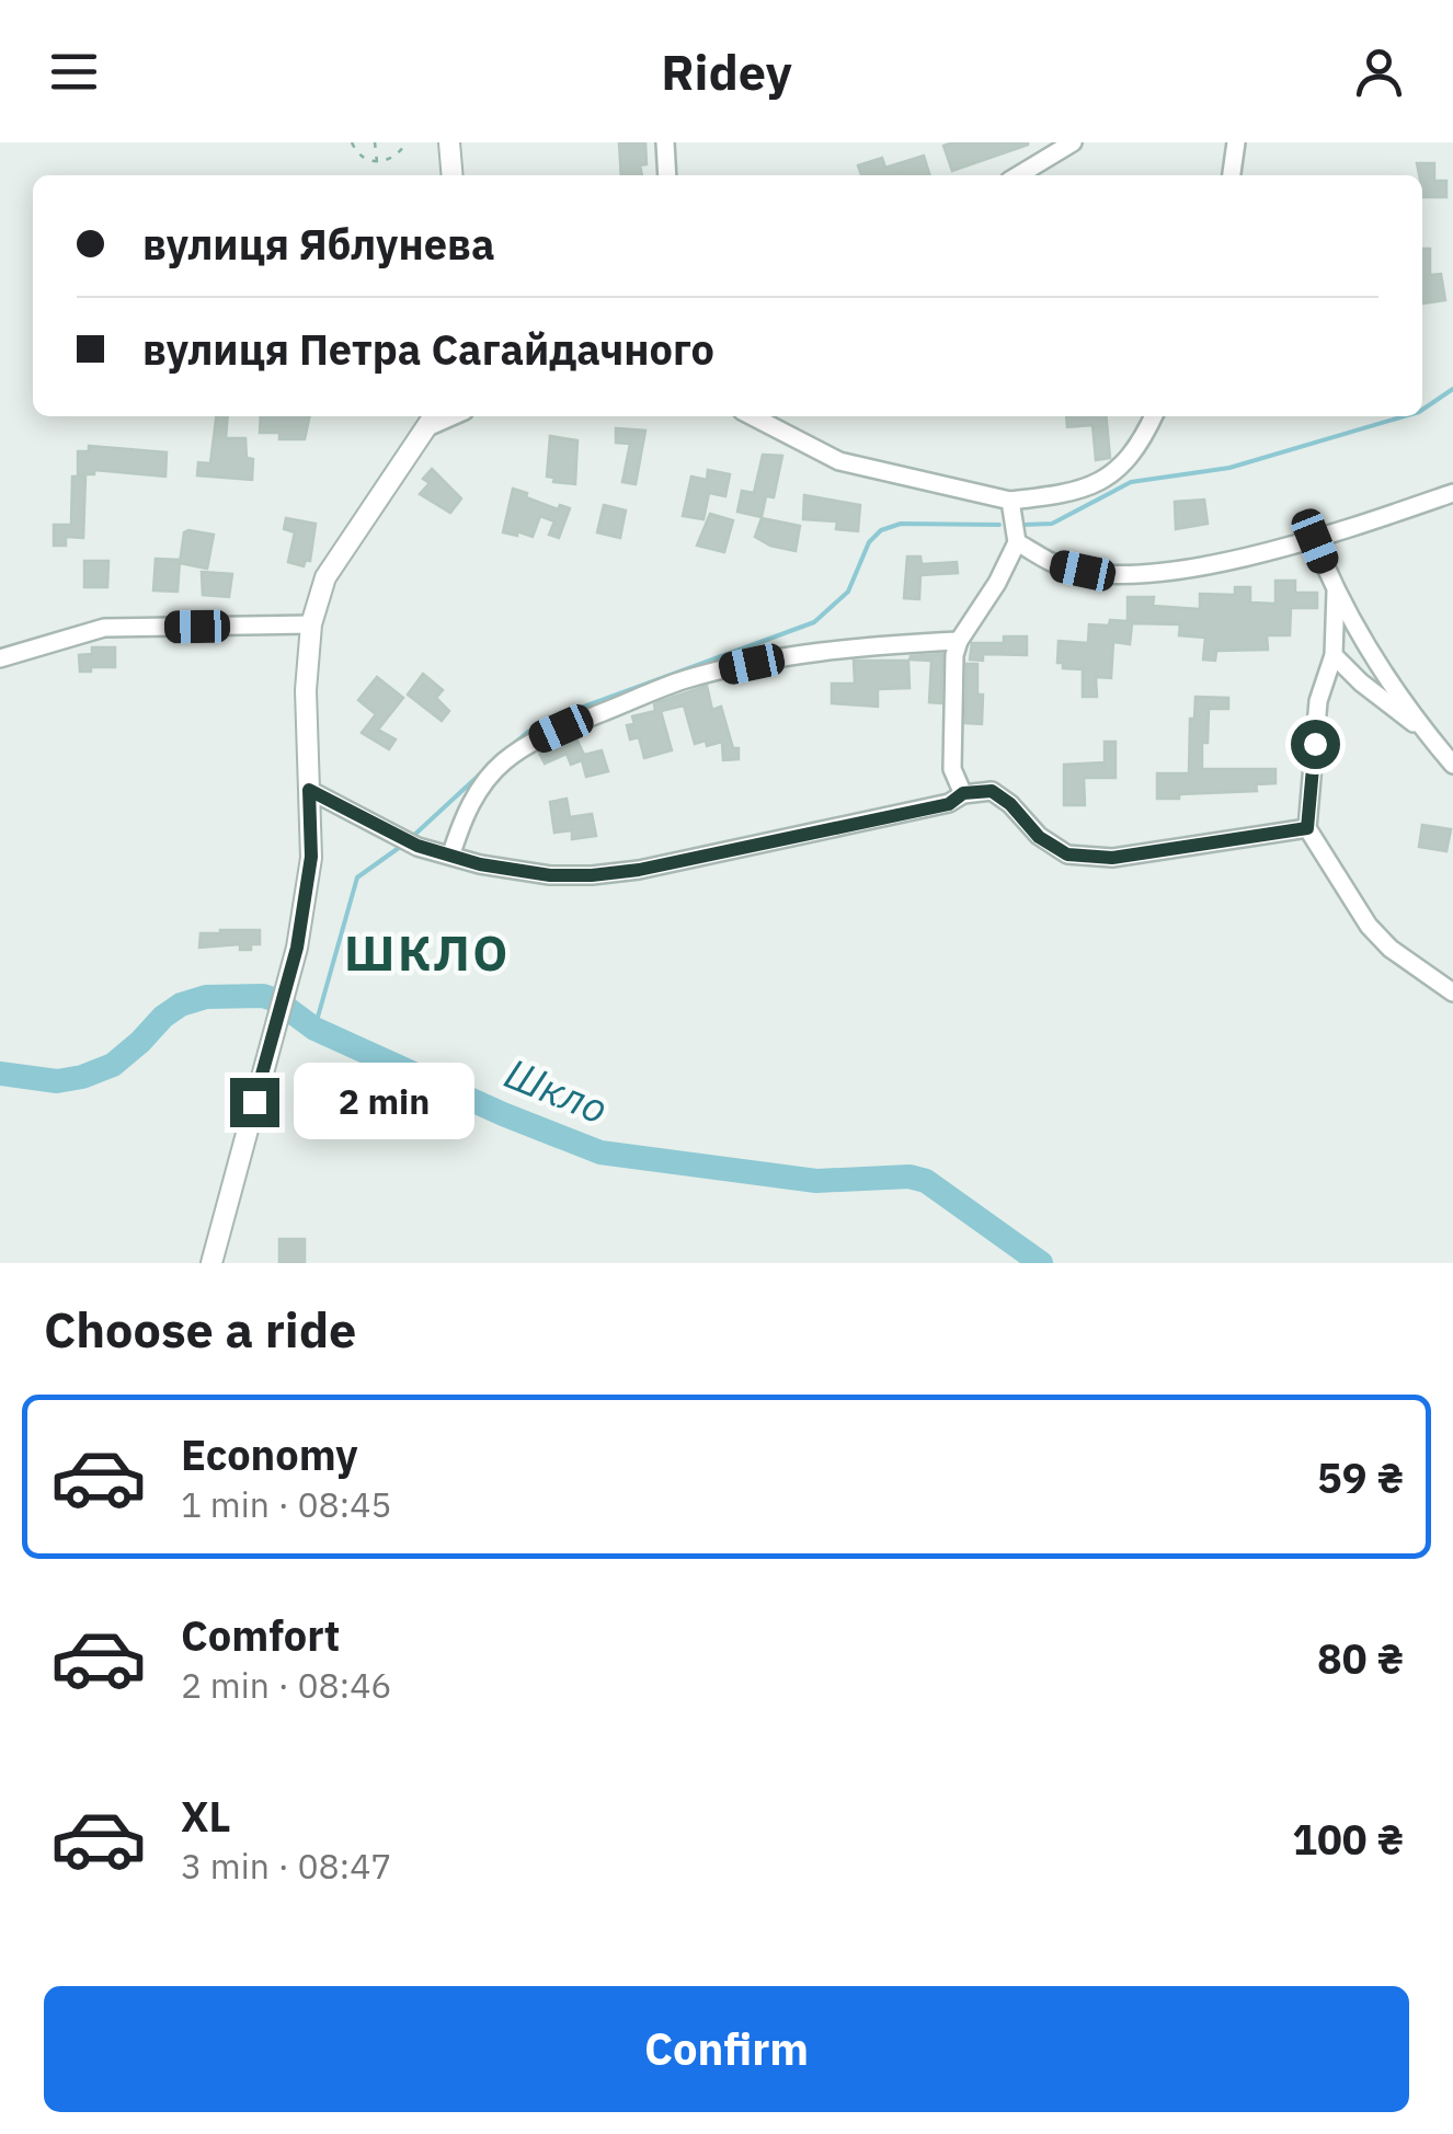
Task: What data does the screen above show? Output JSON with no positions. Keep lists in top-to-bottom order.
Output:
{
  "districts": ["ШКЛО"],
  "water": ["Шкло"],
  "page": {
    "header": "Ridey",
    "banner": ["вулиця Яблунева", "вулиця Петра Сагайдачного"],
    "bubble": "2 min",
    "heading": "Choose a ride",
    "list": [
      {
        "name": "Economy",
        "note": "1 min · 08:45",
        "value": "59 ₴"
      },
      {
        "name": "Comfort",
        "note": "2 min · 08:46",
        "value": "80 ₴"
      },
      {
        "name": "XL",
        "note": "3 min · 08:47",
        "value": "100 ₴"
      }
    ],
    "buttons": "Confirm"
  }
}
